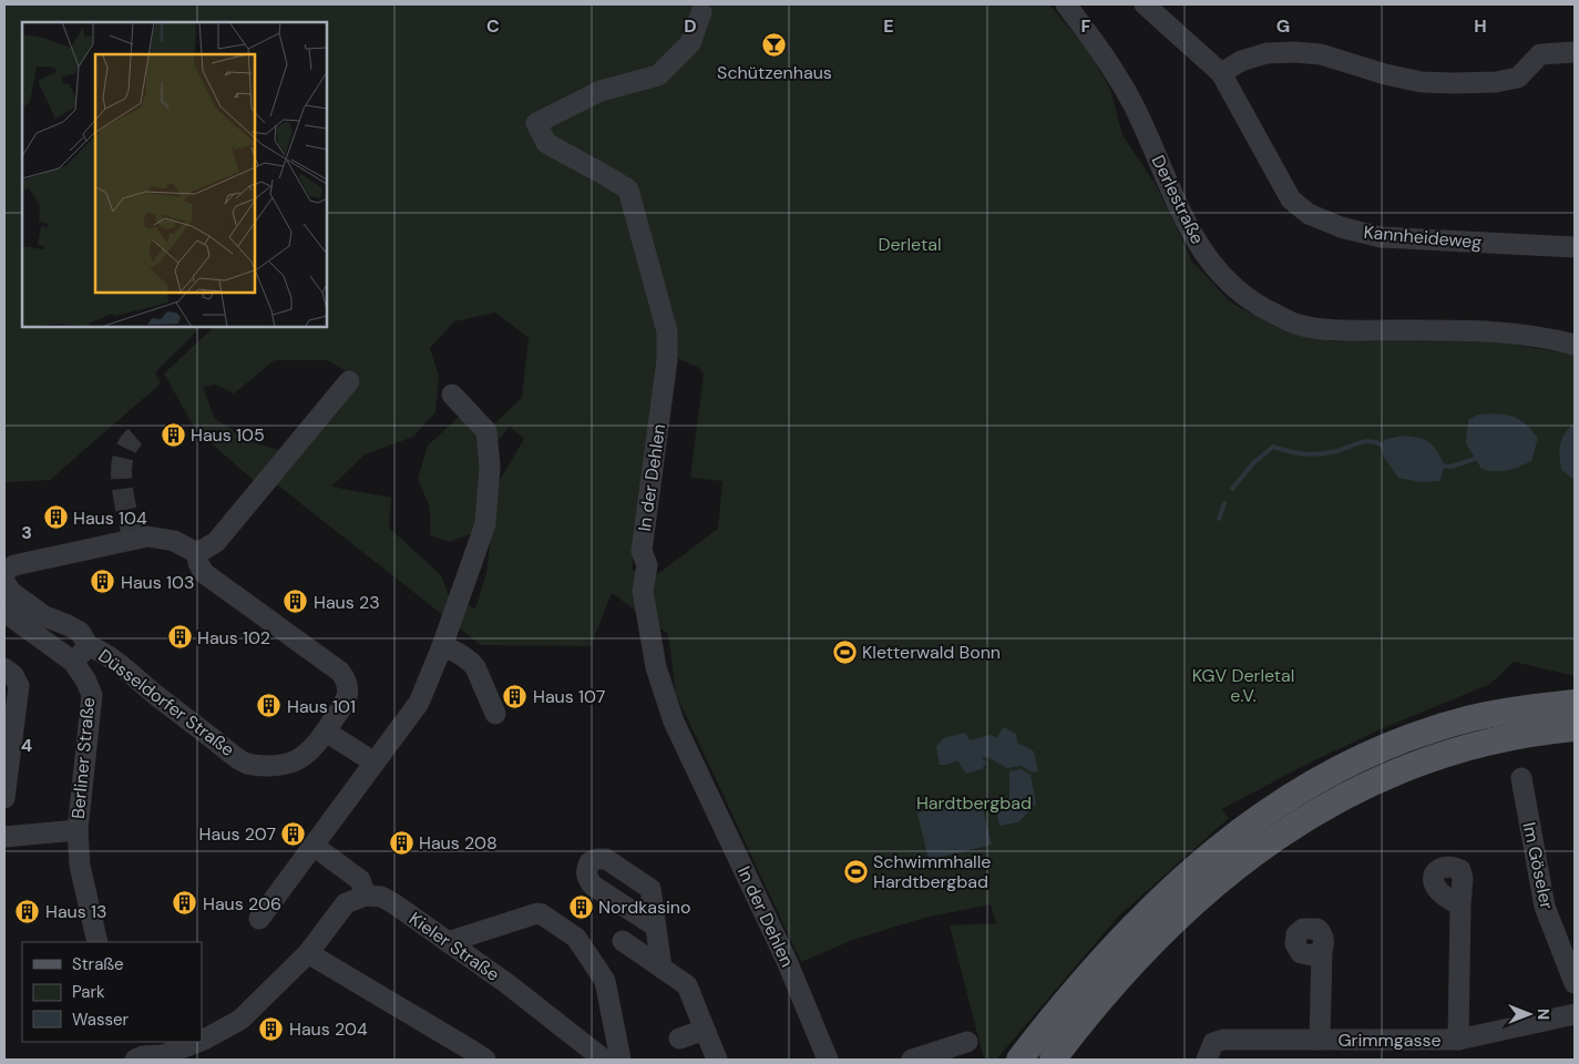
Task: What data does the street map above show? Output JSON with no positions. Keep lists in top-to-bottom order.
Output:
{
  "streets": {
    "street": [
      "Derlestraße",
      "Kannheideweg",
      "In der Dehlen",
      "Düsseldorfer Straße",
      "Berliner Straße",
      "Im Göseler",
      "Kieler Straße",
      "Grimmgasse"
    ]
  },
  "crossings": [
    ["Düsseldorfer Straße", "Berliner Straße"]
  ],
  "parks": ["Derletal", "KGV Derletal e.V.", "Hardtbergbad"],
  "places": {
    "bar": ["Schützenhaus"],
    "building": [
      "Haus 105",
      "Haus 104",
      "Haus 103",
      "Haus 23",
      "Haus 102",
      "Haus 107",
      "Haus 101",
      "Haus 207",
      "Haus 208",
      "Haus 206",
      "Nordkasino",
      "Haus 13",
      "Haus 204"
    ],
    "sports": ["Kletterwald Bonn", "Schwimmhalle Hardtbergbad"]
  },
  "legend": ["Straße", "Park", "Wasser"],
  "north": "right",
  "grid": {
    "columns": [
      "C",
      "D",
      "E",
      "F",
      "G",
      "H"
    ],
    "rows": ["3", "4"]
  }
}
